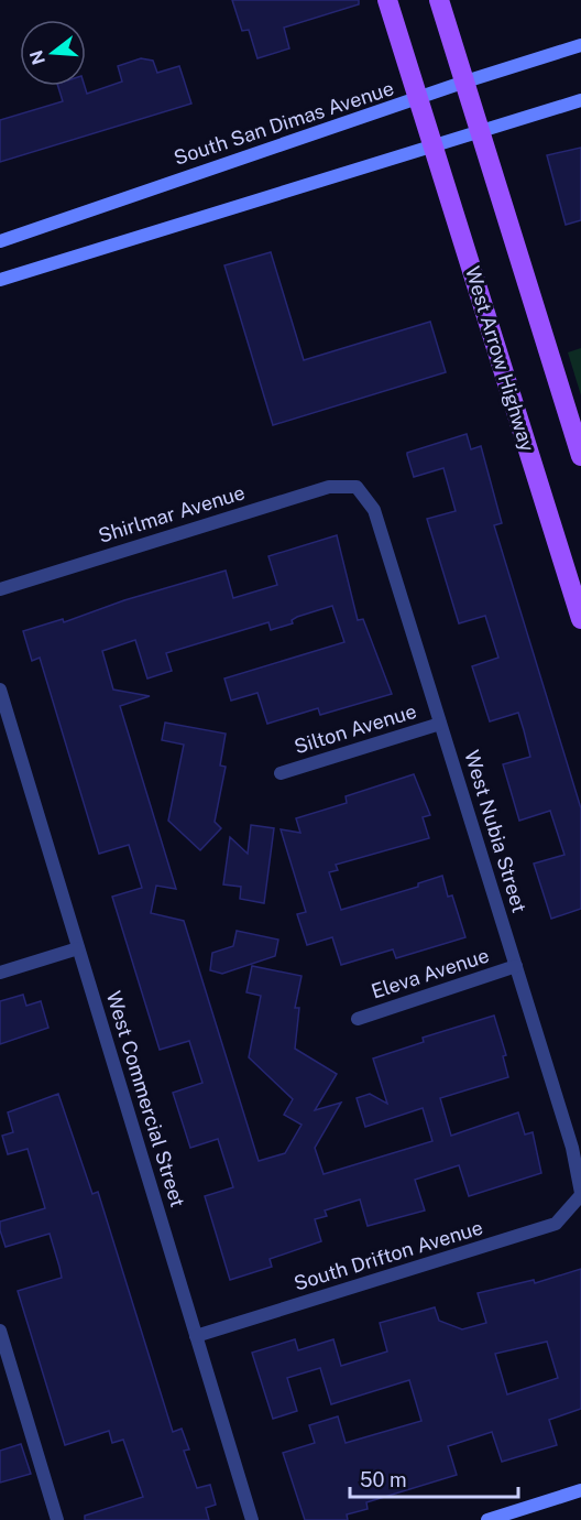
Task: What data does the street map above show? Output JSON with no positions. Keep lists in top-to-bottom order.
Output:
{
  "streets": {
    "main road": ["West Arrow Highway"],
    "street": [
      "South San Dimas Avenue",
      "Shirlmar Avenue",
      "Silton Avenue",
      "West Nubia Street",
      "Eleva Avenue",
      "West Commercial Street",
      "South Drifton Avenue"
    ]
  },
  "crossings": [
    ["South San Dimas Avenue", "West Arrow Highway"],
    ["Shirlmar Avenue", "West Nubia Street"],
    ["Silton Avenue", "West Nubia Street"],
    ["West Nubia Street", "Eleva Avenue"],
    ["West Nubia Street", "South Drifton Avenue"],
    ["West Commercial Street", "South Drifton Avenue"]
  ],
  "scale_bar": "50 m",
  "north": "left"
}
